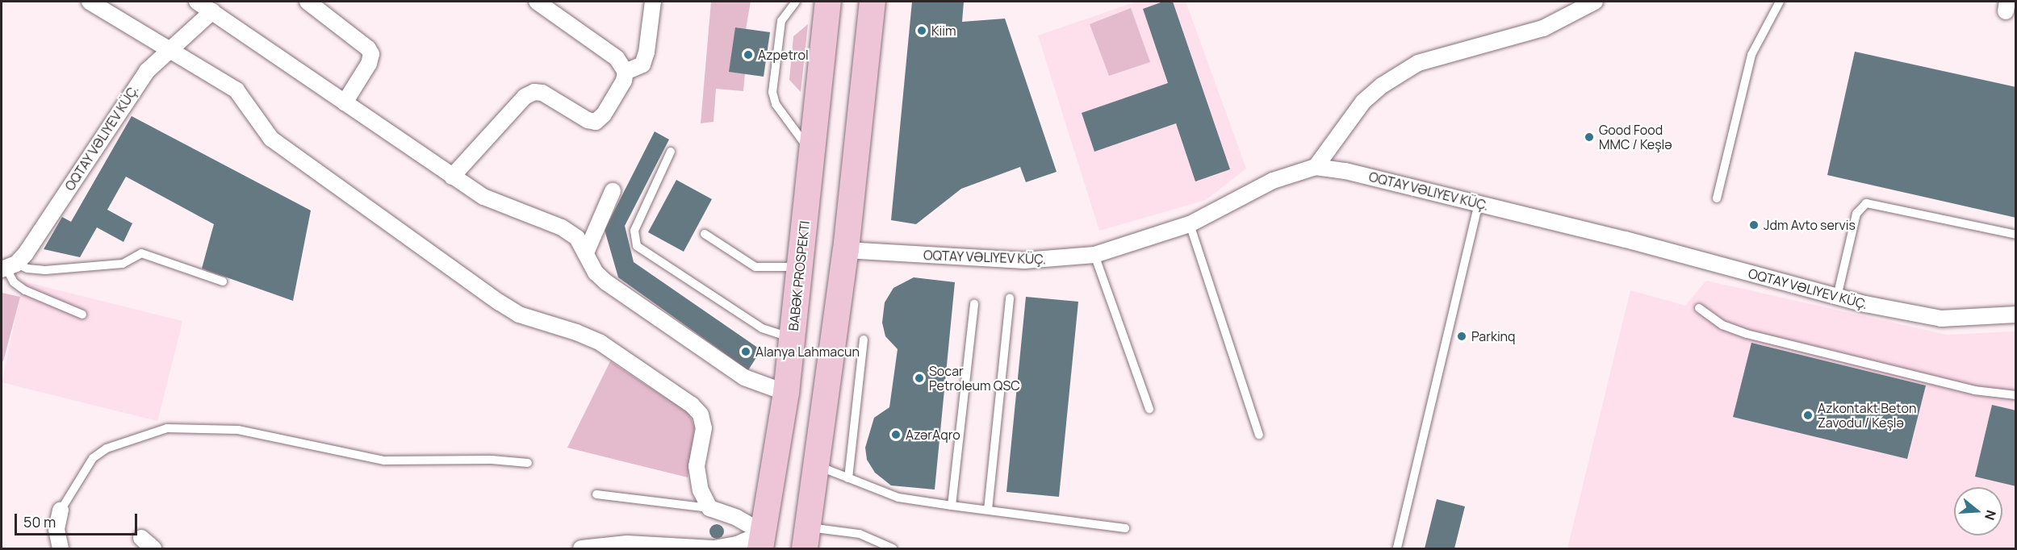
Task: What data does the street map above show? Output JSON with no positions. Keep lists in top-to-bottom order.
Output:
{
  "streets": {
    "main road": ["BABƏK PROSPEKTI"],
    "street": ["OQTAY VƏLIYEV KÜÇ."]
  },
  "places": [
    "Kiim",
    "Azpetrol",
    "Good Food MMC / Keşlə",
    "Jdm Avto servis",
    "Parkinq",
    "Alanya Lahmacun",
    "Socar Petroleum QSC",
    "Azkontakt Beton Zavodu / Keşlə",
    "AzərAqro"
  ],
  "scale_bar": "50 m",
  "north": "right"
}
